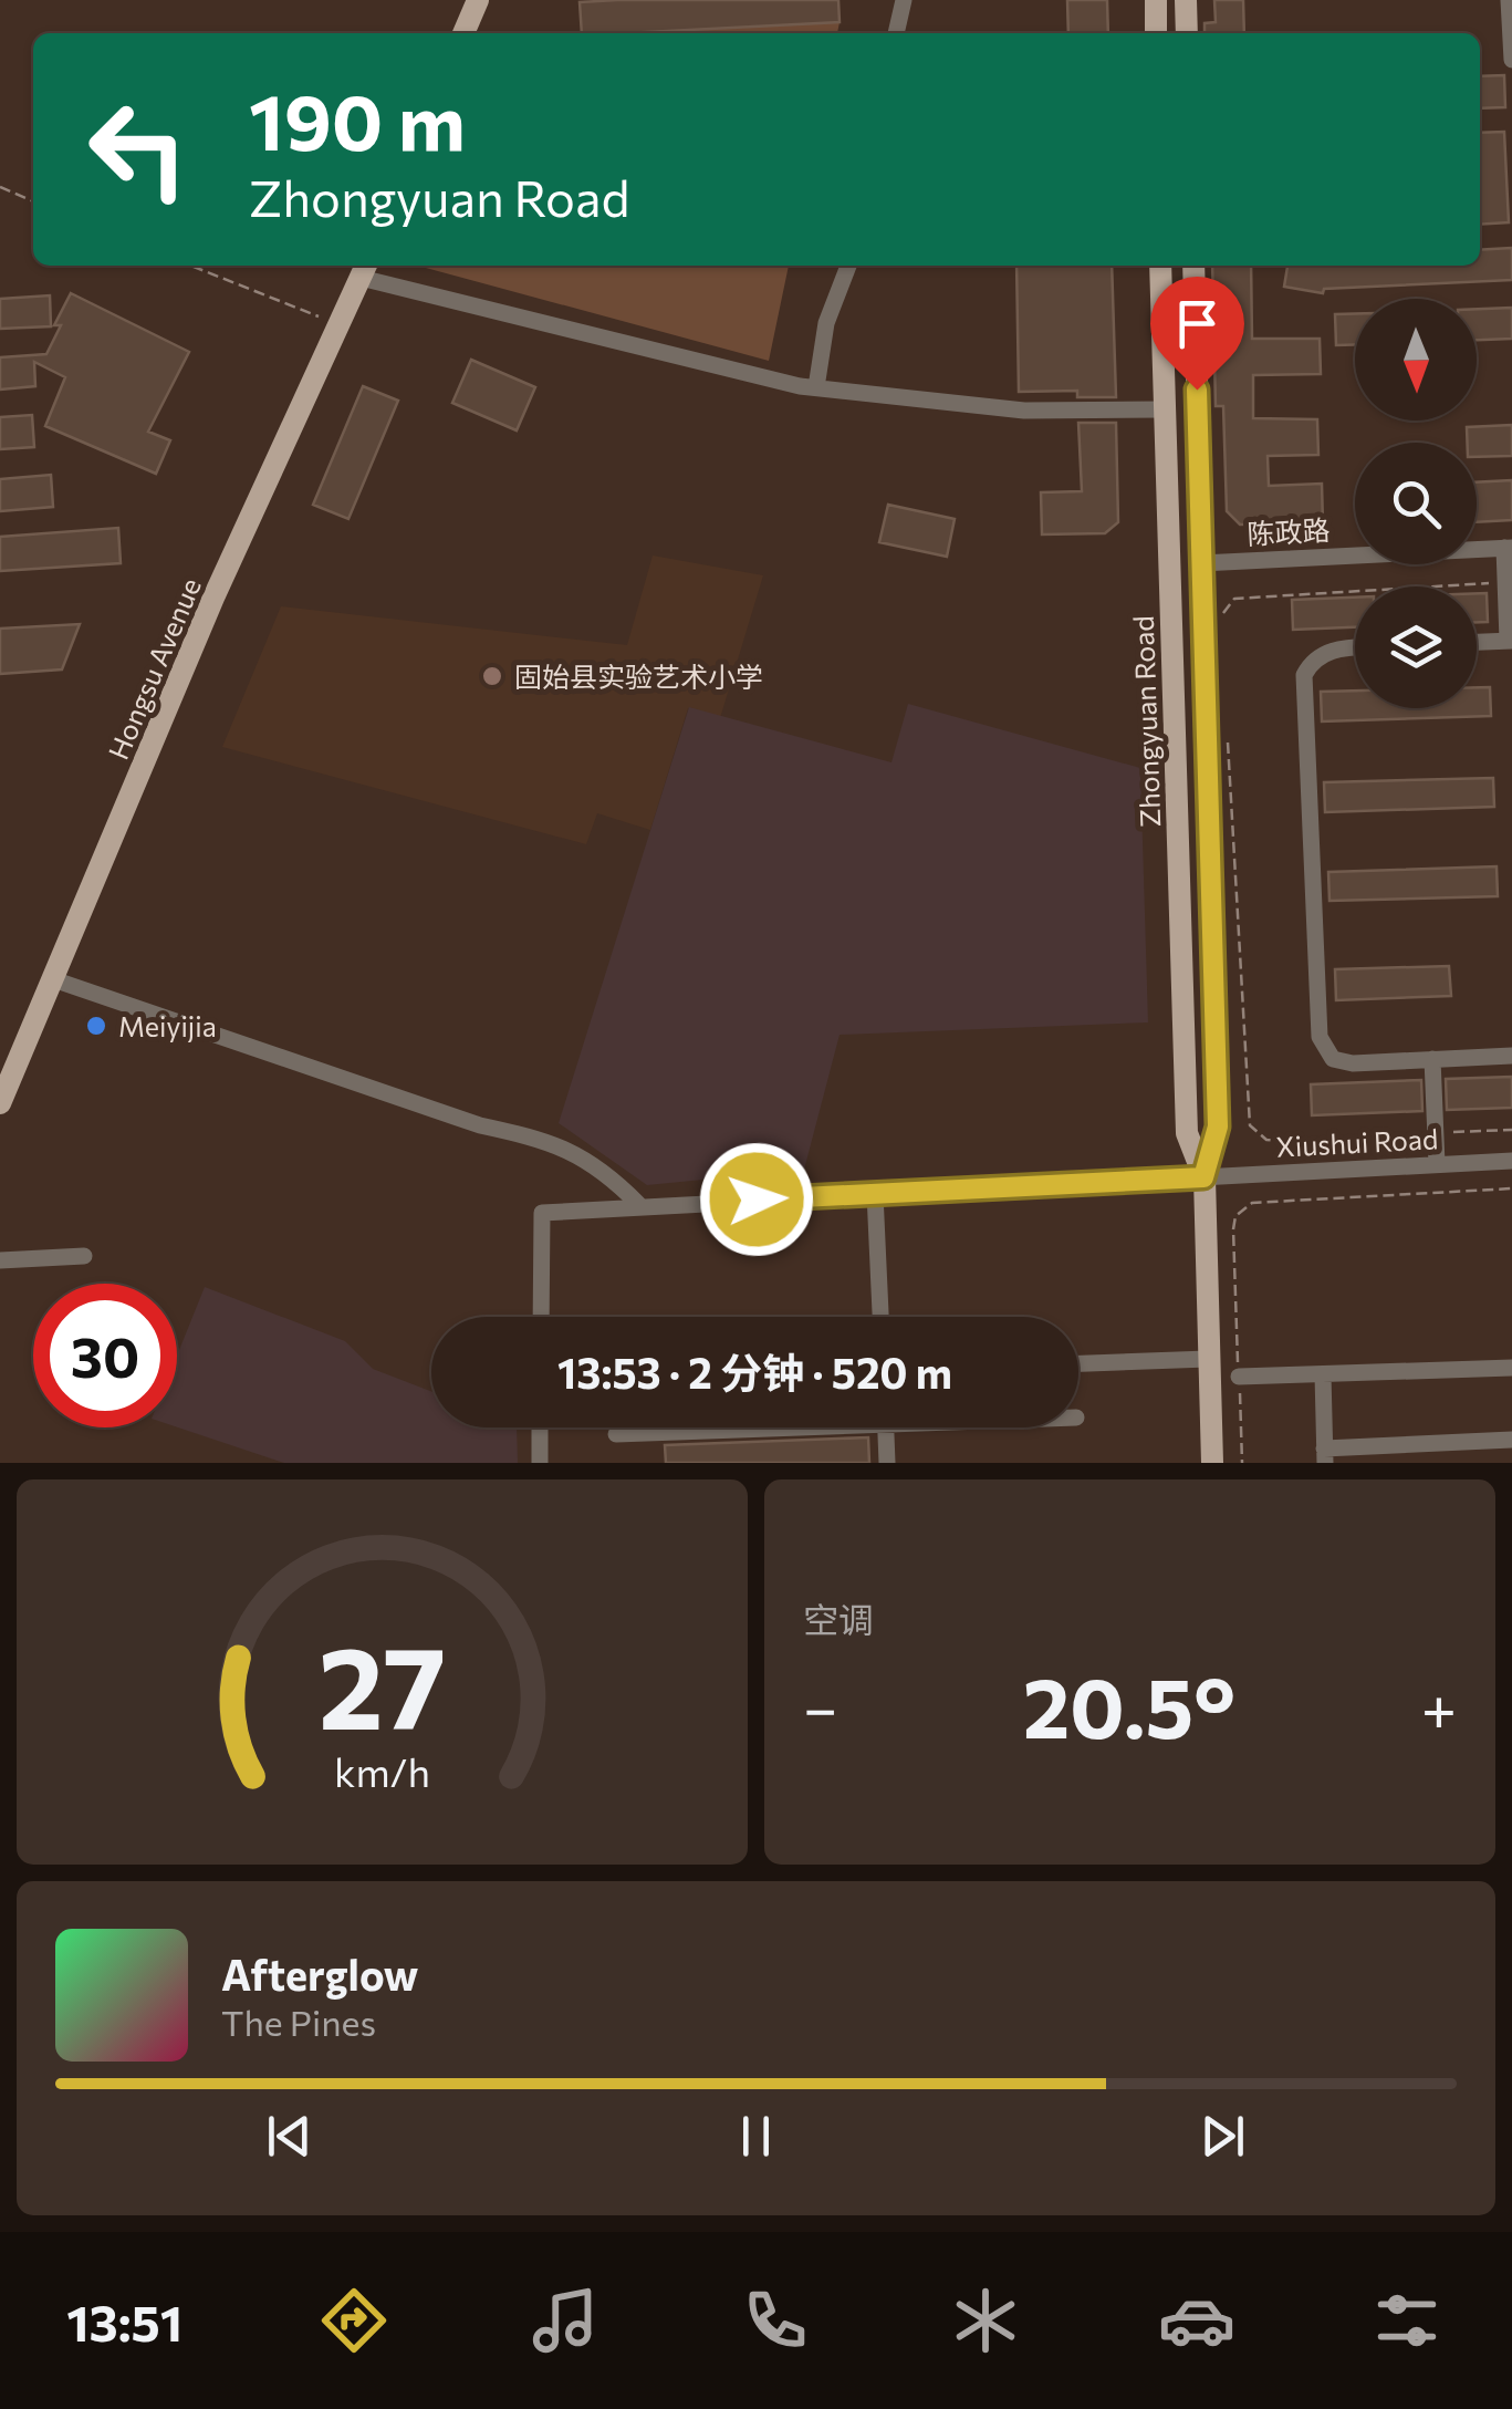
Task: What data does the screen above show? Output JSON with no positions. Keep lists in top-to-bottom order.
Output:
{
  "streets": {
    "main road": ["Hongsu Avenue", "Zhongyuan Road"],
    "street": ["陈政路", "Xiushui Road"]
  },
  "crossings": [
    ["陈政路", "Zhongyuan Road"],
    ["Zhongyuan Road", "Xiushui Road"]
  ],
  "places": ["固始县实验艺术小学", "Meiyijia"],
  "north": "bottom",
  "page": {
    "turn": ["190 m", "Zhongyuan Road"],
    "limit": "30",
    "trip": "13:53 · 2 分钟 · 520 m",
    "tile": "空调",
    "heat": ["−", "20.5°", "+"],
    "song": ["Afterglow", "The Pines"],
    "tabs": "13:51",
    "gauge": ["27", "km/h"]
  }
}
